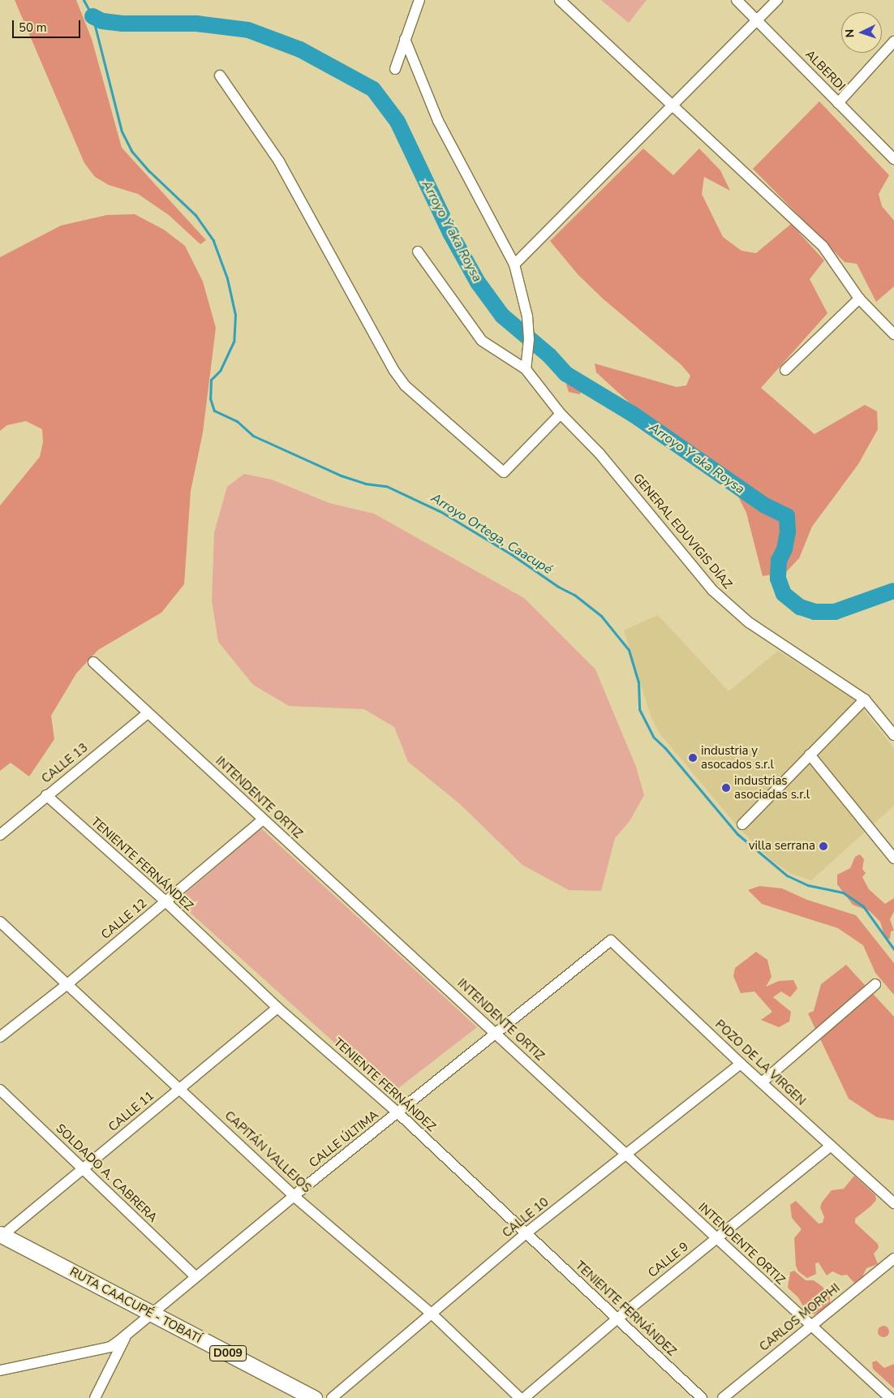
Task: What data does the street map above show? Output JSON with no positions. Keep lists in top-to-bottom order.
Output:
{
  "streets": {
    "main road": ["RUTA CAACUPÉ - TOBATÍ", "D009"],
    "street": [
      "ALBERDI",
      "GENERAL EDUVIGIS DÍAZ",
      "CALLE 13",
      "INTENDENTE ORTIZ",
      "TENIENTE FERNÁNDEZ",
      "CALLE 12",
      "POZO DE LA VIRGEN",
      "CALLE 11",
      "CALLE ÚLTIMA",
      "CAPITÁN VALLEJOS",
      "SOLDADO A. CABRERA",
      "CALLE 10",
      "CALLE 9",
      "CARLOS MORPHI"
    ]
  },
  "crossings": [
    ["CALLE 13", "INTENDENTE ORTIZ"],
    ["CALLE 13", "TENIENTE FERNÁNDEZ"],
    ["INTENDENTE ORTIZ", "CALLE 12"],
    ["INTENDENTE ORTIZ", "CALLE ÚLTIMA"],
    ["INTENDENTE ORTIZ", "CALLE 10"],
    ["INTENDENTE ORTIZ", "CALLE 9"],
    ["INTENDENTE ORTIZ", "CARLOS MORPHI"],
    ["TENIENTE FERNÁNDEZ", "CALLE 12"],
    ["TENIENTE FERNÁNDEZ", "CALLE 11"],
    ["TENIENTE FERNÁNDEZ", "CALLE ÚLTIMA"],
    ["TENIENTE FERNÁNDEZ", "CALLE 10"],
    ["TENIENTE FERNÁNDEZ", "CALLE 9"],
    ["CALLE 12", "CAPITÁN VALLEJOS"],
    ["POZO DE LA VIRGEN", "CALLE ÚLTIMA"],
    ["POZO DE LA VIRGEN", "CALLE 10"],
    ["POZO DE LA VIRGEN", "CALLE 9"],
    ["CALLE 11", "CAPITÁN VALLEJOS"],
    ["CALLE 11", "SOLDADO A. CABRERA"],
    ["CALLE 11", "RUTA CAACUPÉ - TOBATÍ"],
    ["CALLE ÚLTIMA", "CAPITÁN VALLEJOS"],
    ["CALLE ÚLTIMA", "SOLDADO A. CABRERA"],
    ["CALLE ÚLTIMA", "RUTA CAACUPÉ - TOBATÍ"],
    ["CAPITÁN VALLEJOS", "CALLE 10"]
  ],
  "water": ["Arroyo Y aka Roysa", "Arroyo Ortega, Caacupé"],
  "places": ["industria y asocados s.r.l", "industrias asociadas s.r.l", "villa serrana"],
  "scale_bar": "50 m",
  "north": "left"
}
